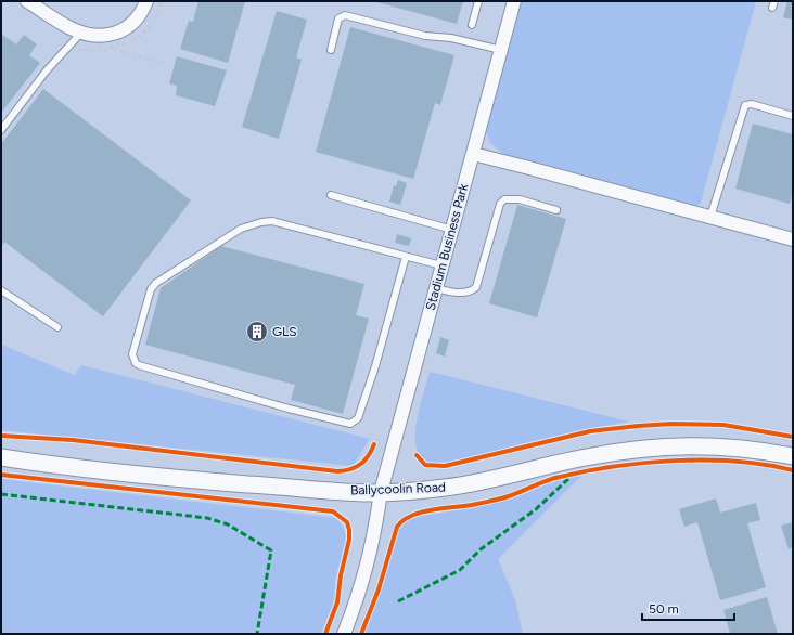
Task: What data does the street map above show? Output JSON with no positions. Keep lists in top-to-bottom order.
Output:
{
  "streets": {
    "street": ["Stadium Business Park", "Ballycoolin Road"]
  },
  "crossings": [
    ["Stadium Business Park", "Ballycoolin Road"]
  ],
  "places": {
    "building": ["GLS"]
  },
  "scale_bar": "50 m"
}
